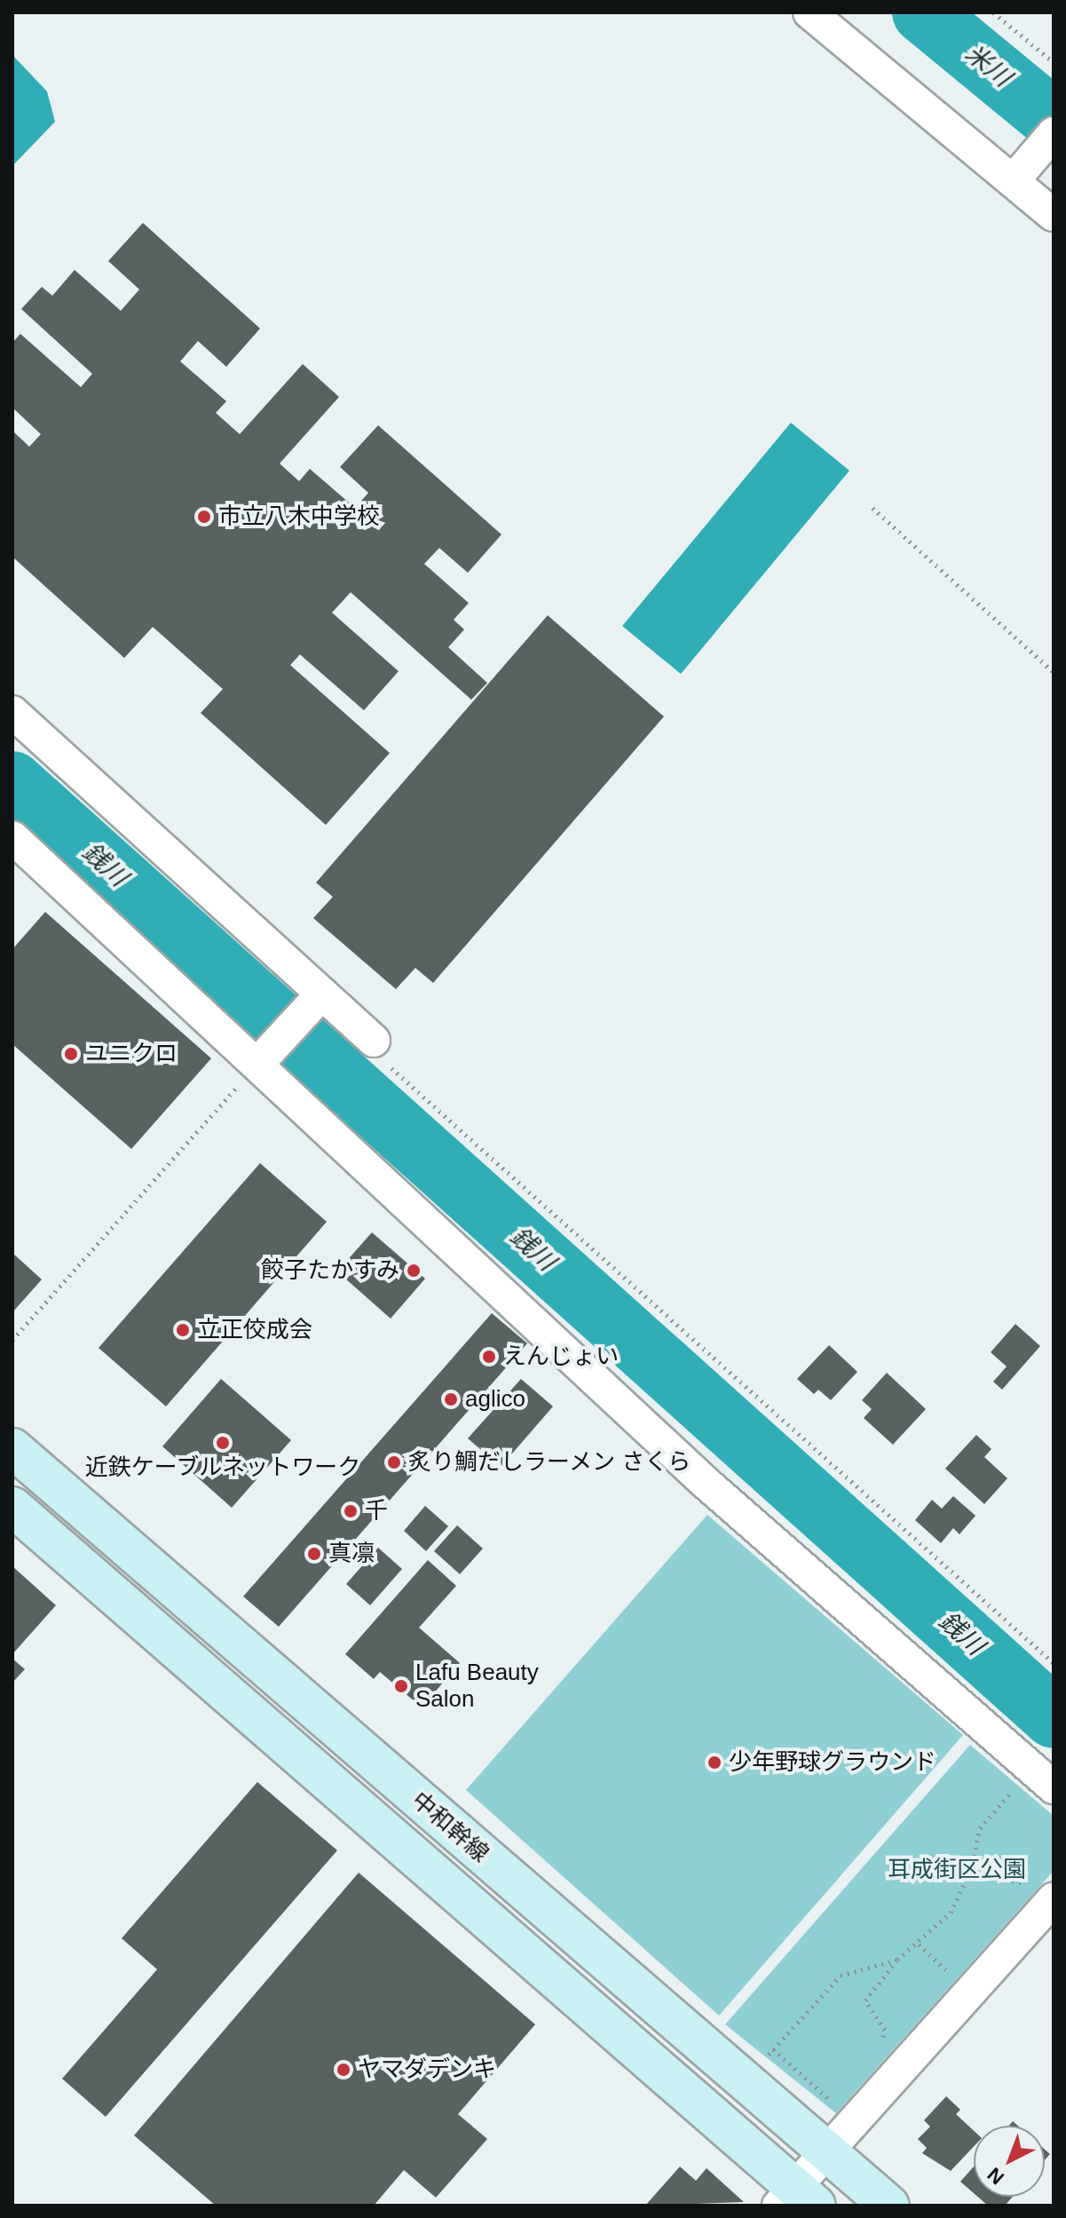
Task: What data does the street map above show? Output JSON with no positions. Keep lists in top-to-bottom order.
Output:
{
  "streets": {
    "main road": ["中和幹線"]
  },
  "water": ["米川", "銭川"],
  "parks": ["耳成街区公園"],
  "places": [
    "市立八木中学校",
    "ユニクロ",
    "餃子たかすみ",
    "立正佼成会",
    "えんじょい",
    "aglico",
    "近鉄ケーブルネットワーク",
    "炙り鯛だしラーメン さくら",
    "千",
    "真凛",
    "Lafu Beauty Salon",
    "少年野球グラウンド",
    "ヤマダデンキ"
  ],
  "north": "bottom left"
}
